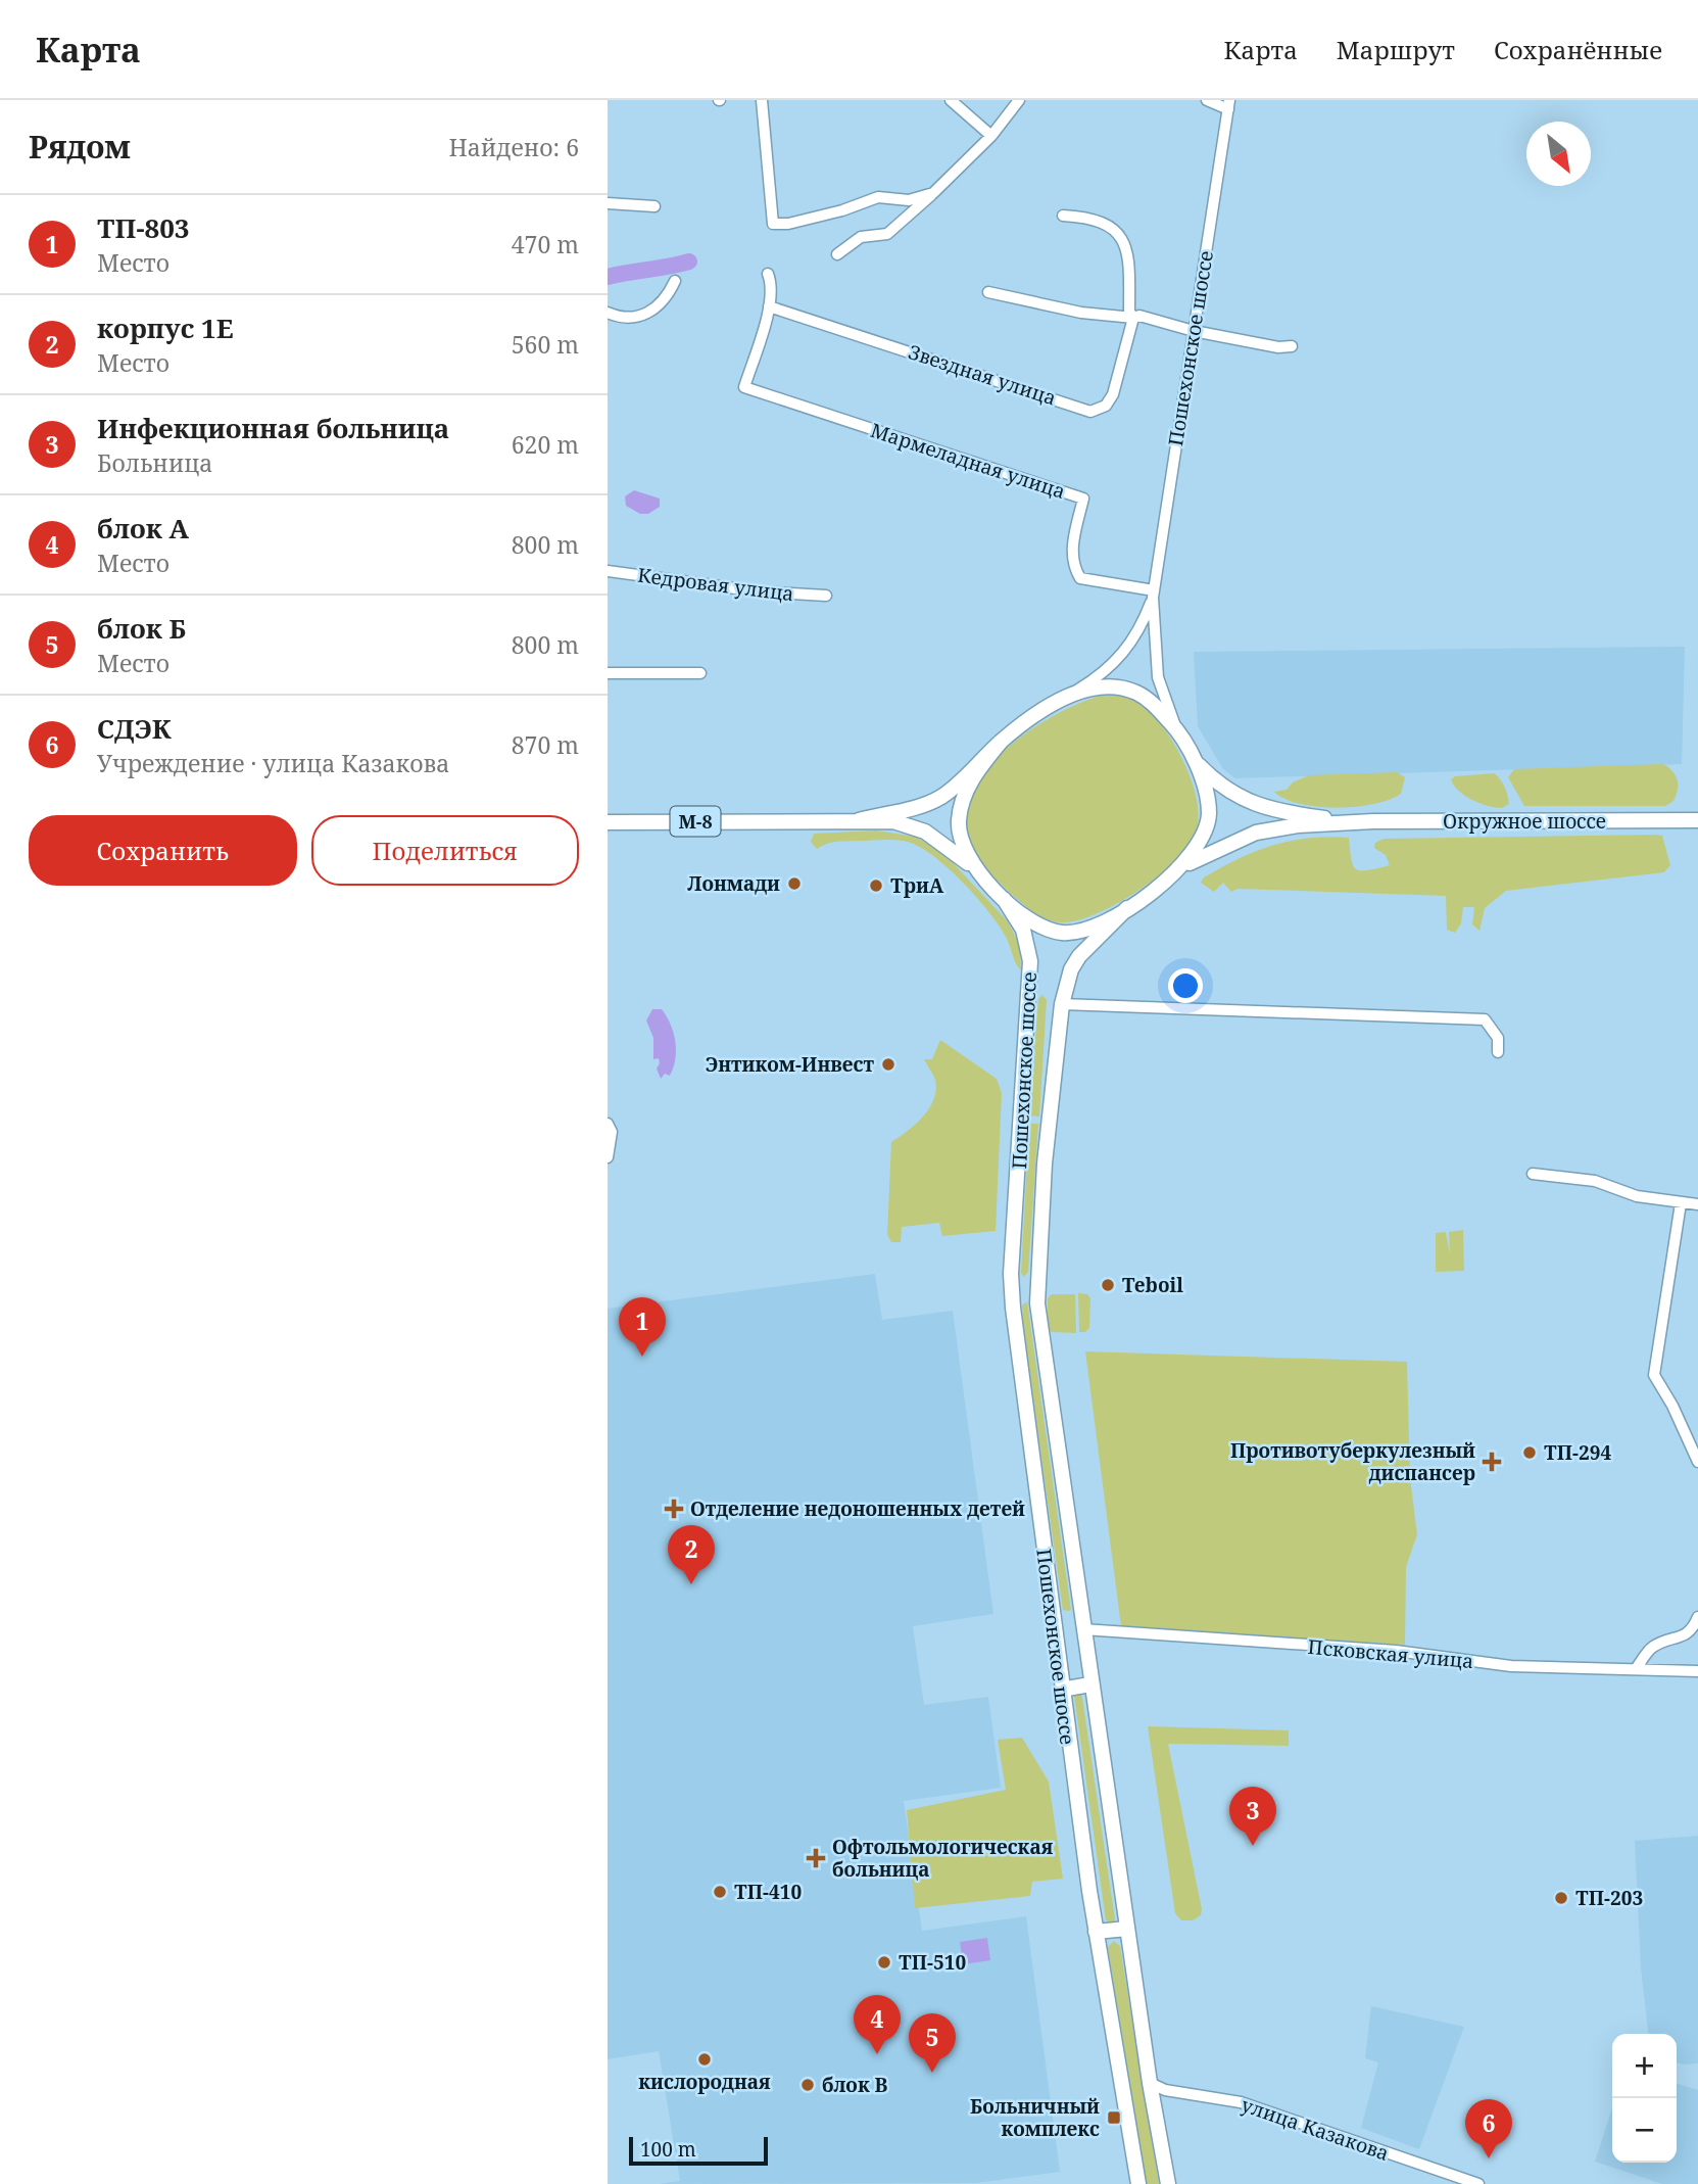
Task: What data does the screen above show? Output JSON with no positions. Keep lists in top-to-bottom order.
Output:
{
  "streets": {
    "main road": ["Пошехонское шоссе", "М-8", "Окружное шоссе"],
    "street": [
      "Звездная улица",
      "Мармеладная улица",
      "Кедровая улица",
      "Псковская улица",
      "улица Казакова"
    ]
  },
  "crossings": [
    ["Пошехонское шоссе", "Мармеладная улица"],
    ["Пошехонское шоссе", "Окружное шоссе"],
    ["Пошехонское шоссе", "Псковская улица"],
    ["Пошехонское шоссе", "улица Казакова"],
    ["Звездная улица", "Мармеладная улица"]
  ],
  "places": {
    "other": [
      "Лонмади",
      "ТриА",
      "Энтиком-Инвест",
      "Teboil",
      "ТП-294",
      "ТП-410",
      "ТП-203",
      "ТП-510",
      "кислородная",
      "блок В"
    ],
    "health": ["Противотуберкулезный диспансер", "Отделение недоношенных детей", "Офтольмологическая больница"],
    "transit": ["Больничный комплекс"]
  },
  "scale_bar": "100 m",
  "north": "bottom right",
  "page": {
    "header": "Карта",
    "nav": ["Карта", "Маршрут", "Сохранённые"],
    "heading": ["Рядом", "Найдено: 6"],
    "list": [
      {
        "mark": "1",
        "name": "ТП-803",
        "note": "Место",
        "value": "470 m"
      },
      {
        "mark": "2",
        "name": "корпус 1Е",
        "note": "Место",
        "value": "560 m"
      },
      {
        "mark": "3",
        "name": "Инфекционная больница",
        "note": "Больница",
        "value": "620 m"
      },
      {
        "mark": "4",
        "name": "блок А",
        "note": "Место",
        "value": "800 m"
      },
      {
        "mark": "5",
        "name": "блок Б",
        "note": "Место",
        "value": "800 m"
      },
      {
        "mark": "6",
        "name": "СДЭК",
        "note": "Учреждение · улица Казакова",
        "value": "870 m"
      }
    ],
    "buttons": ["Сохранить", "Поделиться"],
    "pins": [
      "1",
      "2",
      "3",
      "4",
      "5",
      "6"
    ],
    "map_buttons": ["+", "−"],
    "scale": "100 m"
  }
}
